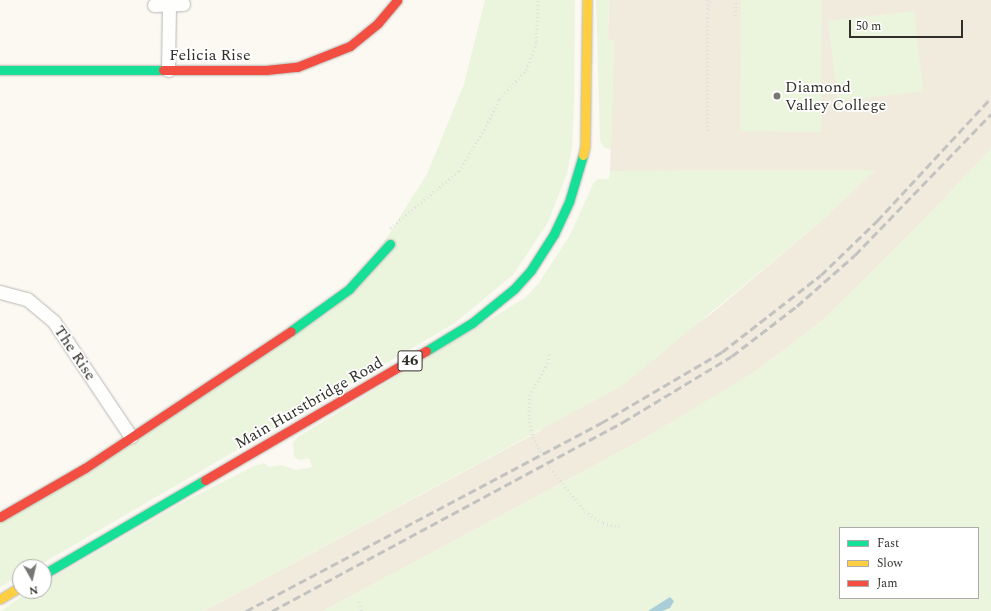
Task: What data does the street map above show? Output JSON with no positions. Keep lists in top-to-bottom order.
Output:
{
  "streets": {
    "street": [
      "Felicia Rise",
      "The Rise",
      "46",
      "Main Hurstbridge Road"
    ]
  },
  "places": ["Diamond Valley College"],
  "legend": ["Fast", "Slow", "Jam"],
  "scale_bar": "50 m",
  "north": "bottom"
}
